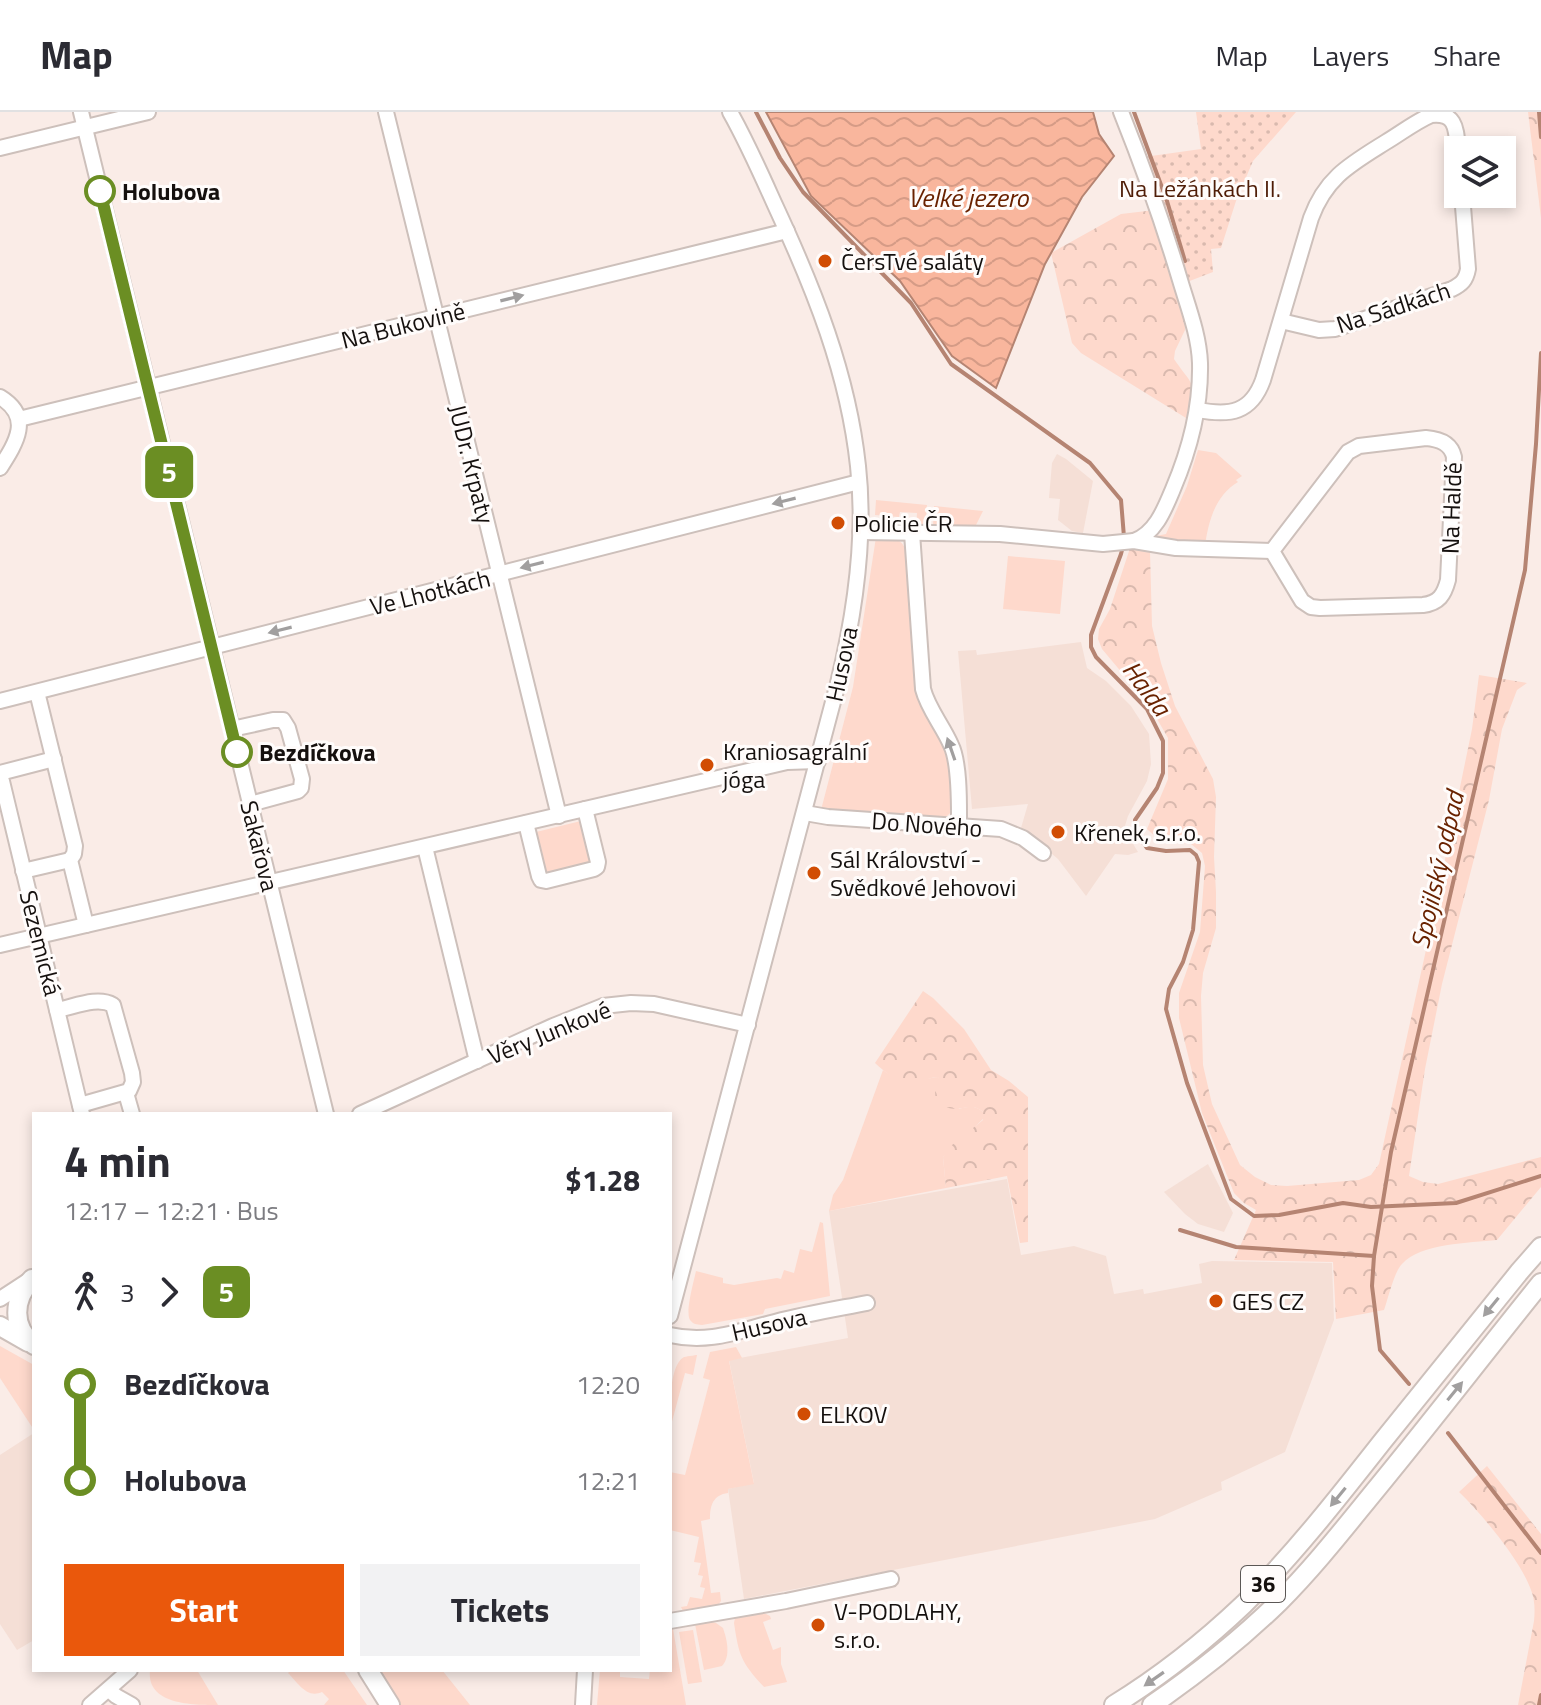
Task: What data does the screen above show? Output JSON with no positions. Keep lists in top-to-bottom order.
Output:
{
  "streets": {
    "main road": ["36"],
    "street": [
      "Na Sádkách",
      "Na Bukovině",
      "JUDr. Krpaty",
      "Na Haldě",
      "Ve Lhotkách",
      "Husova",
      "Do Nového",
      "Sakařova",
      "Sezemická",
      "Věry Junkové"
    ]
  },
  "crossings": [
    ["Na Bukovině", "JUDr. Krpaty"],
    ["Na Bukovině", "Husova"],
    ["Na Bukovině", "Sakařova"],
    ["JUDr. Krpaty", "Ve Lhotkách"],
    ["Ve Lhotkách", "Husova"],
    ["Ve Lhotkách", "Sakařova"],
    ["Husova", "Do Nového"],
    ["Husova", "Věry Junkové"]
  ],
  "one_way": ["Na Bukovině", "Ve Lhotkách"],
  "water": ["Velké jezero", "Halda", "Spojilský odpad"],
  "parks": ["Na Ležánkách II."],
  "places": [
    "Holubova",
    "ČersTvé saláty",
    "Policie ČR",
    "Bezdíčkova",
    "Kraniosagrální jóga",
    "Křenek, s.r.o.",
    "Sál Království - Svědkové Jehovovi",
    "GES CZ",
    "ELKOV",
    "V-PODLAHY, s.r.o."
  ],
  "lines": ["bus line 5"],
  "page": {
    "header": "Map",
    "nav": ["Map", "Layers", "Share"],
    "on_map": "5",
    "heading": ["4 min", "12:17 – 12:21 · Bus", "$1.28"],
    "legs": ["3", "5"],
    "list": [
      {
        "name": "Bezdíčkova",
        "value": "12:20"
      },
      {
        "name": "Holubova",
        "value": "12:21"
      }
    ],
    "buttons": ["Start", "Tickets"]
  }
}
